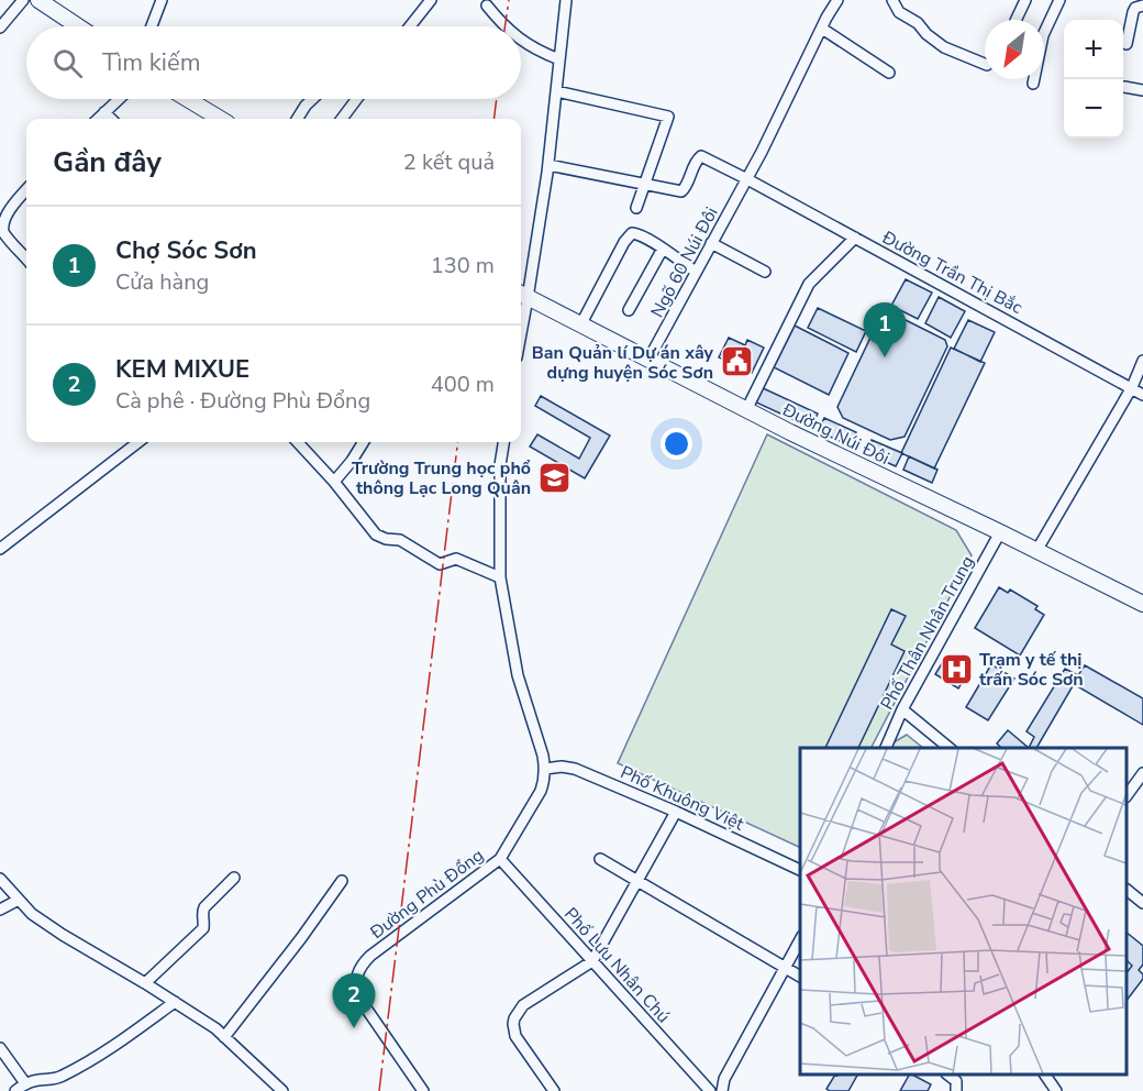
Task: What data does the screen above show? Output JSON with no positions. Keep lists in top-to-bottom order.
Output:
{
  "streets": {
    "main road": ["Đường Núi Đôi"],
    "street": [
      "Ngõ 60 Núi Đôi",
      "Đường Trần Thị Bắc",
      "Phố Thân Nhân Trung",
      "Phố Khuông Việt",
      "Đường Phù Đổng",
      "Phố Lưu Nhân Chú"
    ]
  },
  "crossings": [
    ["Ngõ 60 Núi Đôi", "Đường Trần Thị Bắc"],
    ["Ngõ 60 Núi Đôi", "Đường Núi Đôi"],
    ["Đường Núi Đôi", "Phố Thân Nhân Trung"],
    ["Phố Khuông Việt", "Đường Phù Đổng"],
    ["Đường Phù Đổng", "Phố Lưu Nhân Chú"]
  ],
  "places": {
    "public building": ["Ban Quản lí Dự án xây dựng huyện Sóc Sơn"],
    "school or university": ["Trường Trung học phổ thông Lạc Long Quân"],
    "hospital": ["Trạm y tế thị trấn Sóc Sơn"]
  },
  "north": "bottom left",
  "page": {
    "map_buttons": ["+", "−"],
    "search": "Tìm kiếm",
    "heading": ["Gần đây", "2 kết quả"],
    "list": [
      {
        "mark": "1",
        "name": "Chợ Sóc Sơn",
        "note": "Cửa hàng",
        "value": "130 m"
      },
      {
        "mark": "2",
        "name": "KEM MIXUE",
        "note": "Cà phê · Đường Phù Đổng",
        "value": "400 m"
      }
    ],
    "pins": ["1", "2"]
  }
}
